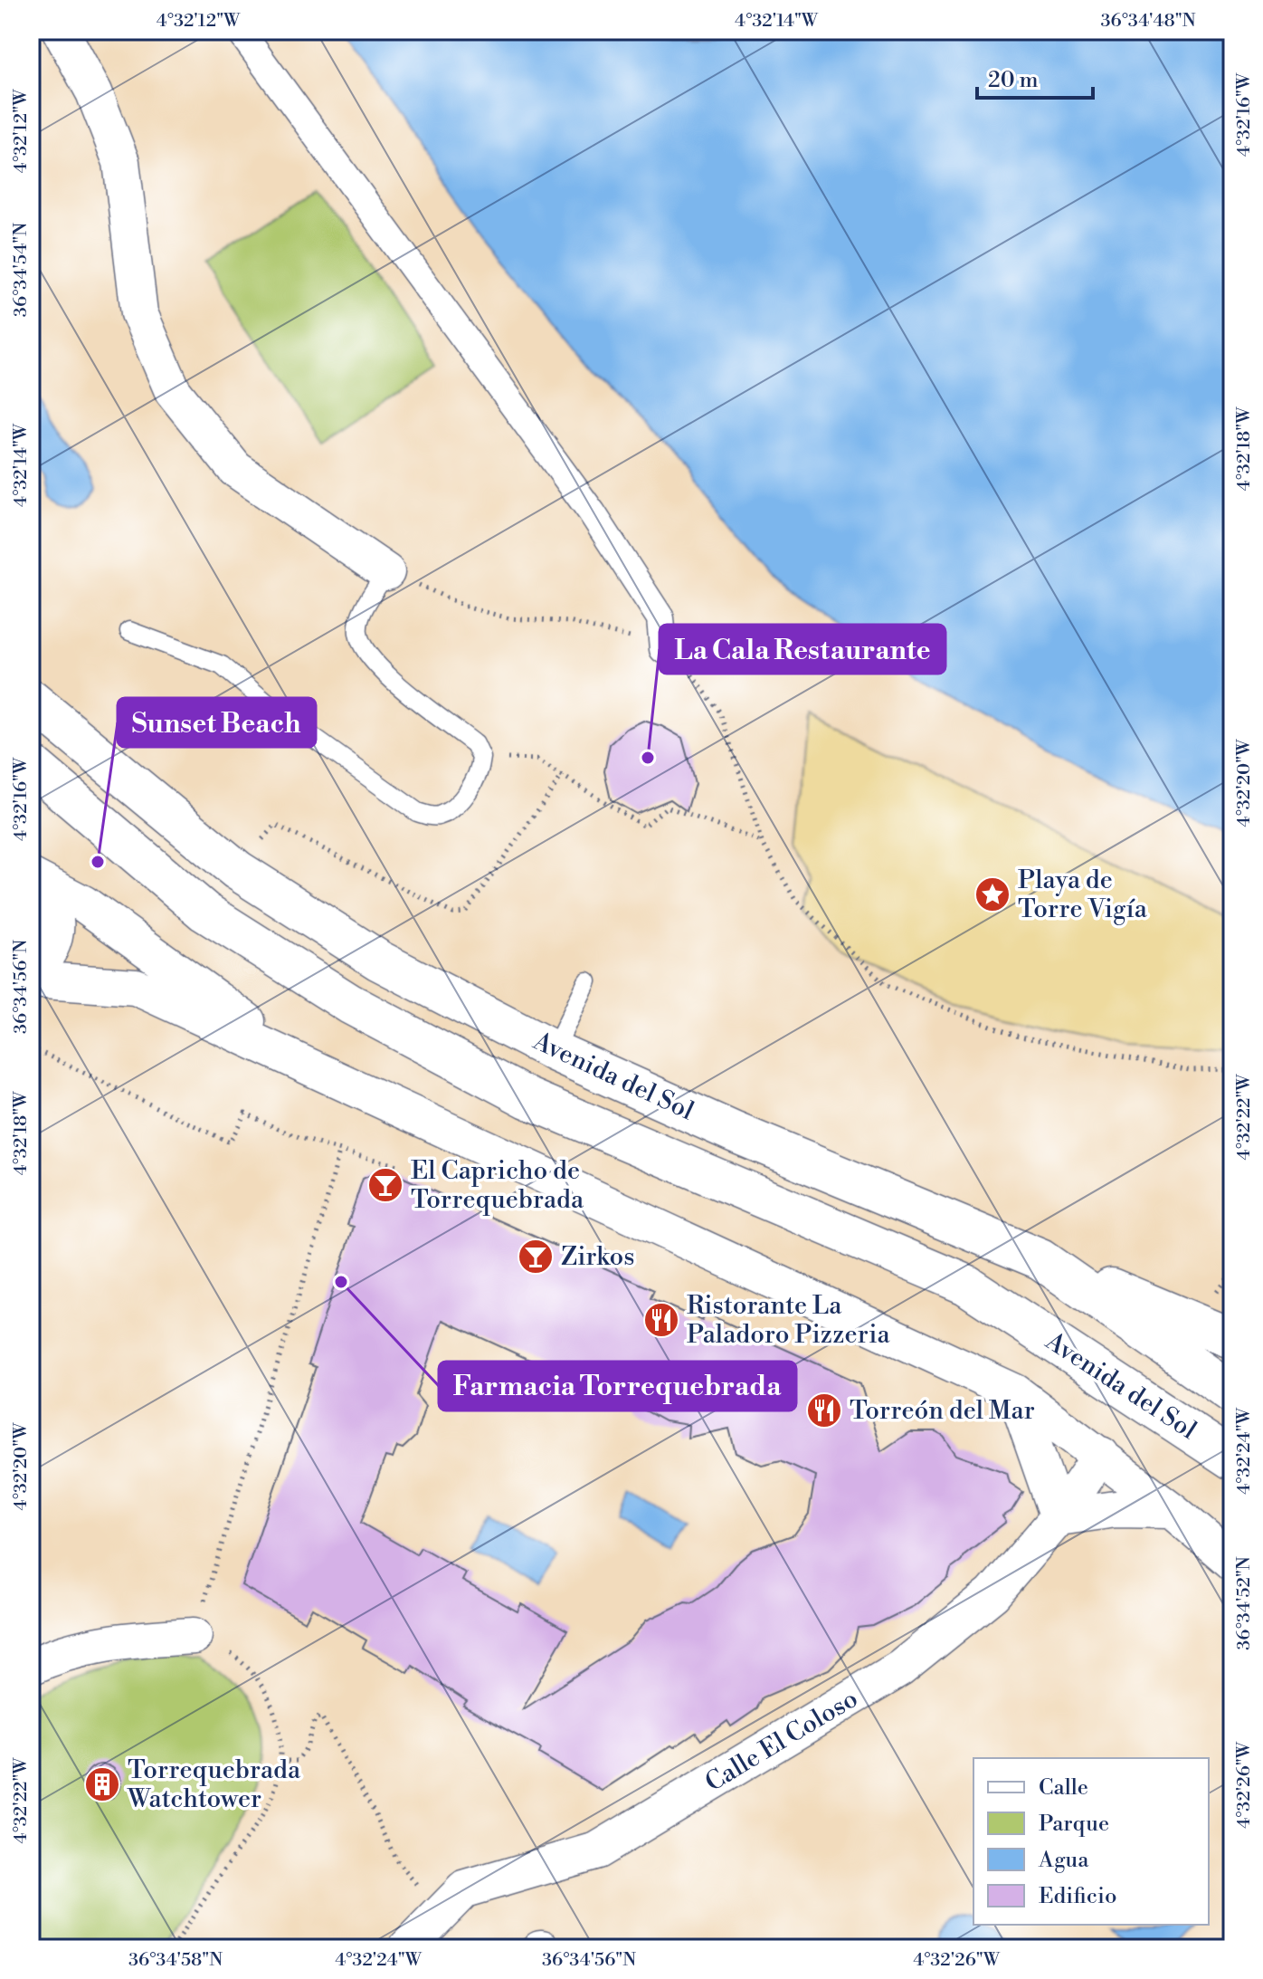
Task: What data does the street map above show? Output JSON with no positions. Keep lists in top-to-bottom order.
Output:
{
  "streets": {
    "main road": ["Avenida del Sol"],
    "street": ["Calle El Coloso"]
  },
  "places": {
    "other": ["La Cala Restaurante", "Sunset Beach", "Farmacia Torrequebrada"],
    "place": ["Playa de Torre Vigía"],
    "bar": ["El Capricho de Torrequebrada", "Zirkos"],
    "restaurant": ["Ristorante La Paladoro Pizzeria", "Torreón del Mar"],
    "building": ["Torrequebrada Watchtower"]
  },
  "legend": [
    "Calle",
    "Parque",
    "Agua",
    "Edificio"
  ],
  "scale_bar": "20 m",
  "coordinates": [
    "4°32'12\"W",
    "4°32'14\"W",
    "36°34'48\"N",
    "4°32'16\"W",
    "36°34'54\"N",
    "4°32'18\"W",
    "4°32'20\"W",
    "36°34'56\"N",
    "4°32'22\"W",
    "4°32'24\"W",
    "36°34'52\"N",
    "4°32'26\"W",
    "36°34'58\"N"
  ]
}
